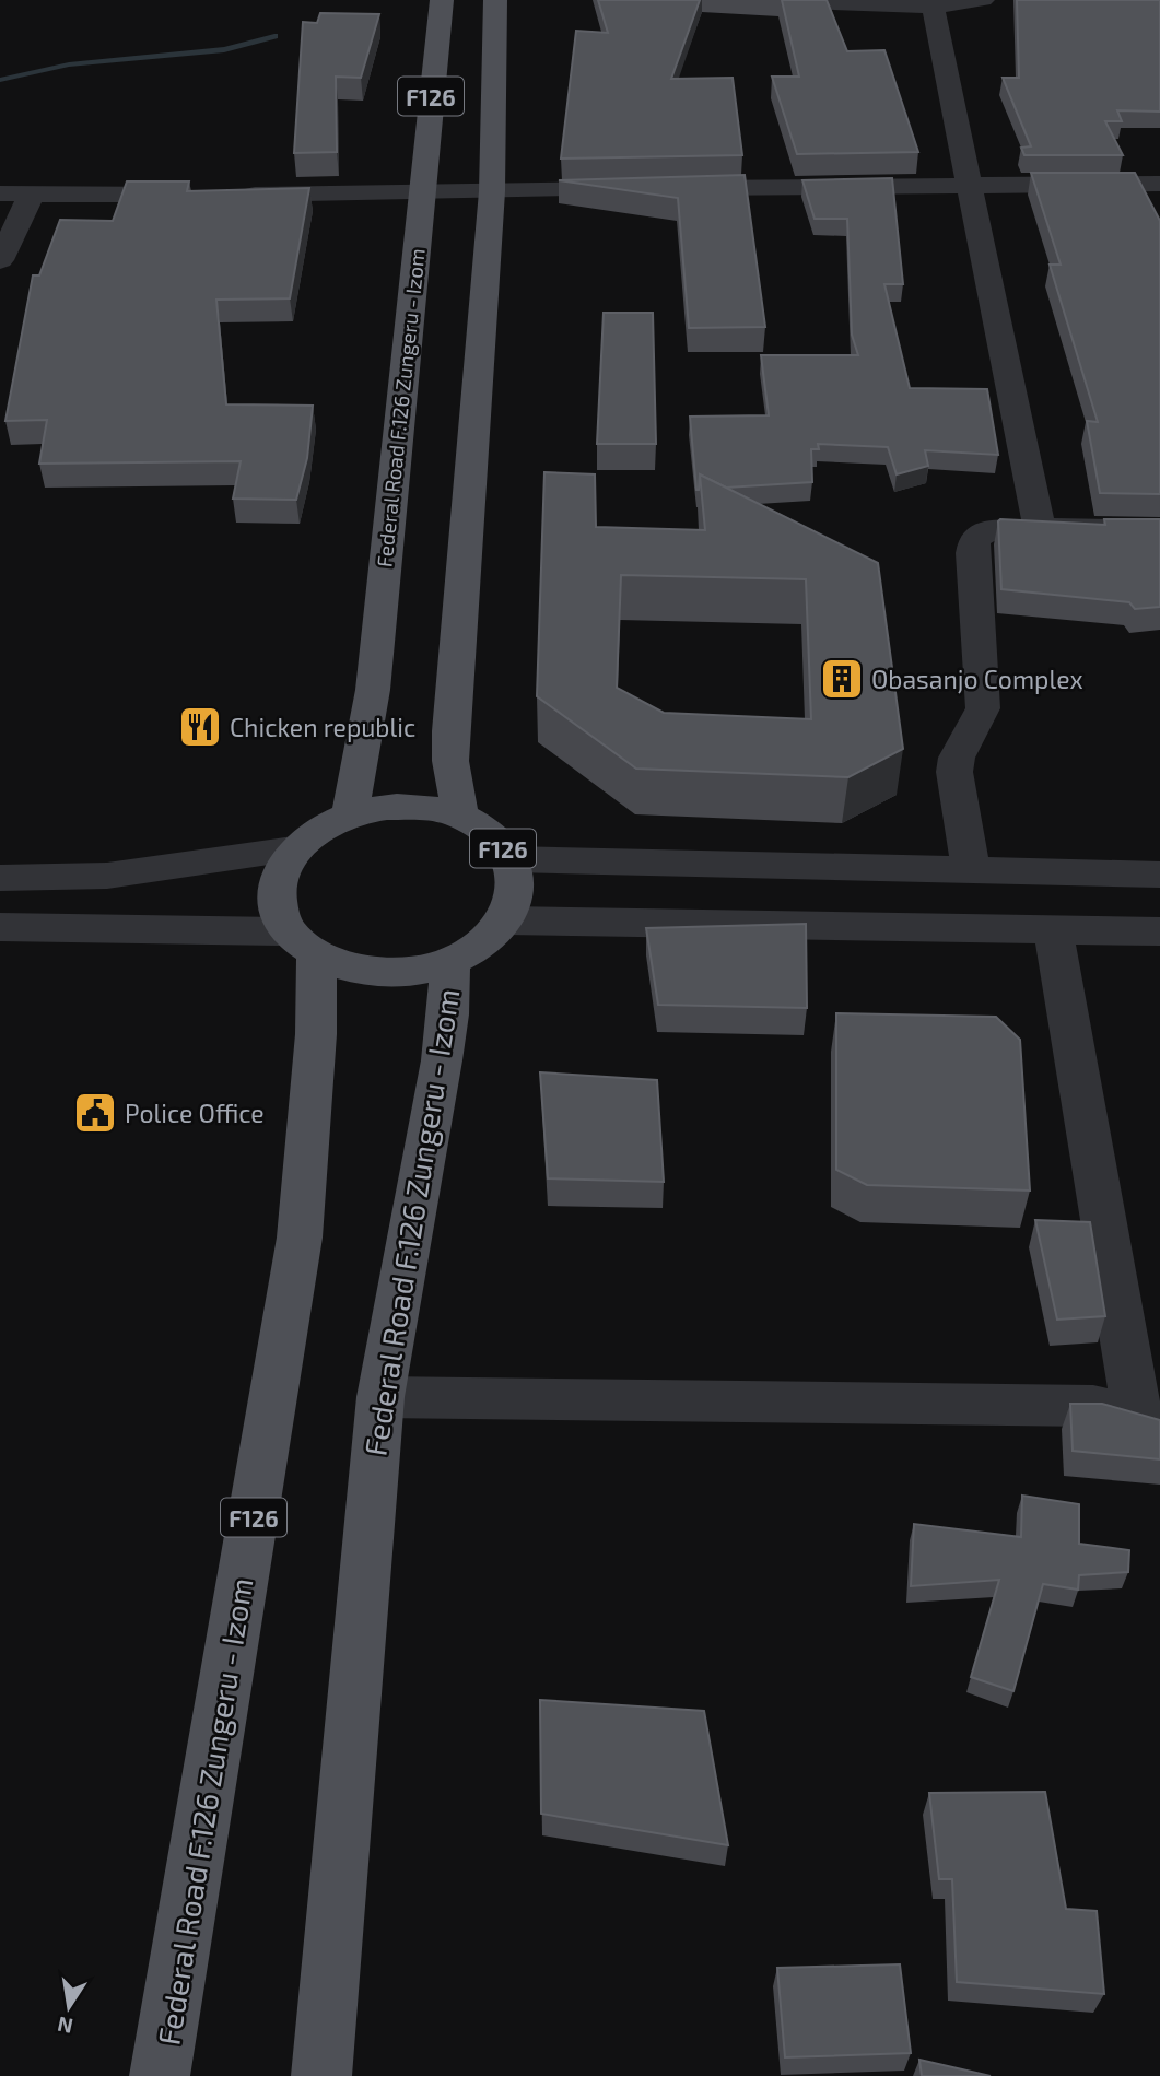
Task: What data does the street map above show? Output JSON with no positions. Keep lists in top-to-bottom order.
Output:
{
  "streets": {
    "main road": ["F126", "Federal Road F.126 Zungeru - Izom"]
  },
  "crossings": [
    ["F126", "Federal Road F.126 Zungeru - Izom"]
  ],
  "places": {
    "building": ["Obasanjo Complex"],
    "restaurant": ["Chicken republic"],
    "public building": ["Police Office"]
  },
  "north": "bottom"
}
